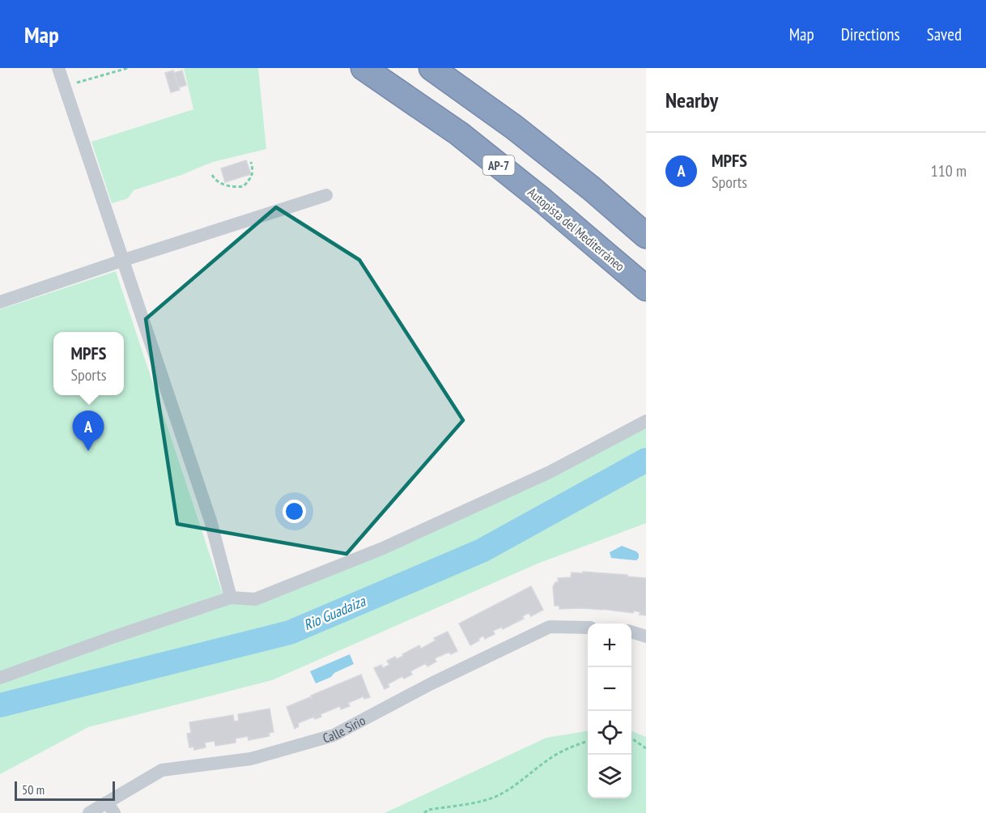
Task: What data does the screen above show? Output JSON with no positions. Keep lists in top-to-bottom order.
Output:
{
  "streets": {
    "highway": ["AP-7", "Autopista del Mediterráneo"],
    "street": ["Calle Sirio"]
  },
  "water": ["Rio Guadaiza"],
  "scale_bar": "50 m",
  "page": {
    "header": "Map",
    "nav": ["Map", "Directions", "Saved"],
    "heading": "Nearby",
    "list": [
      {
        "mark": "A",
        "name": "MPFS",
        "note": "Sports",
        "value": "110 m"
      }
    ],
    "popup": ["MPFS", "Sports"],
    "pins": "A",
    "map_buttons": ["+", "−"],
    "scale": "50 m"
  }
}
